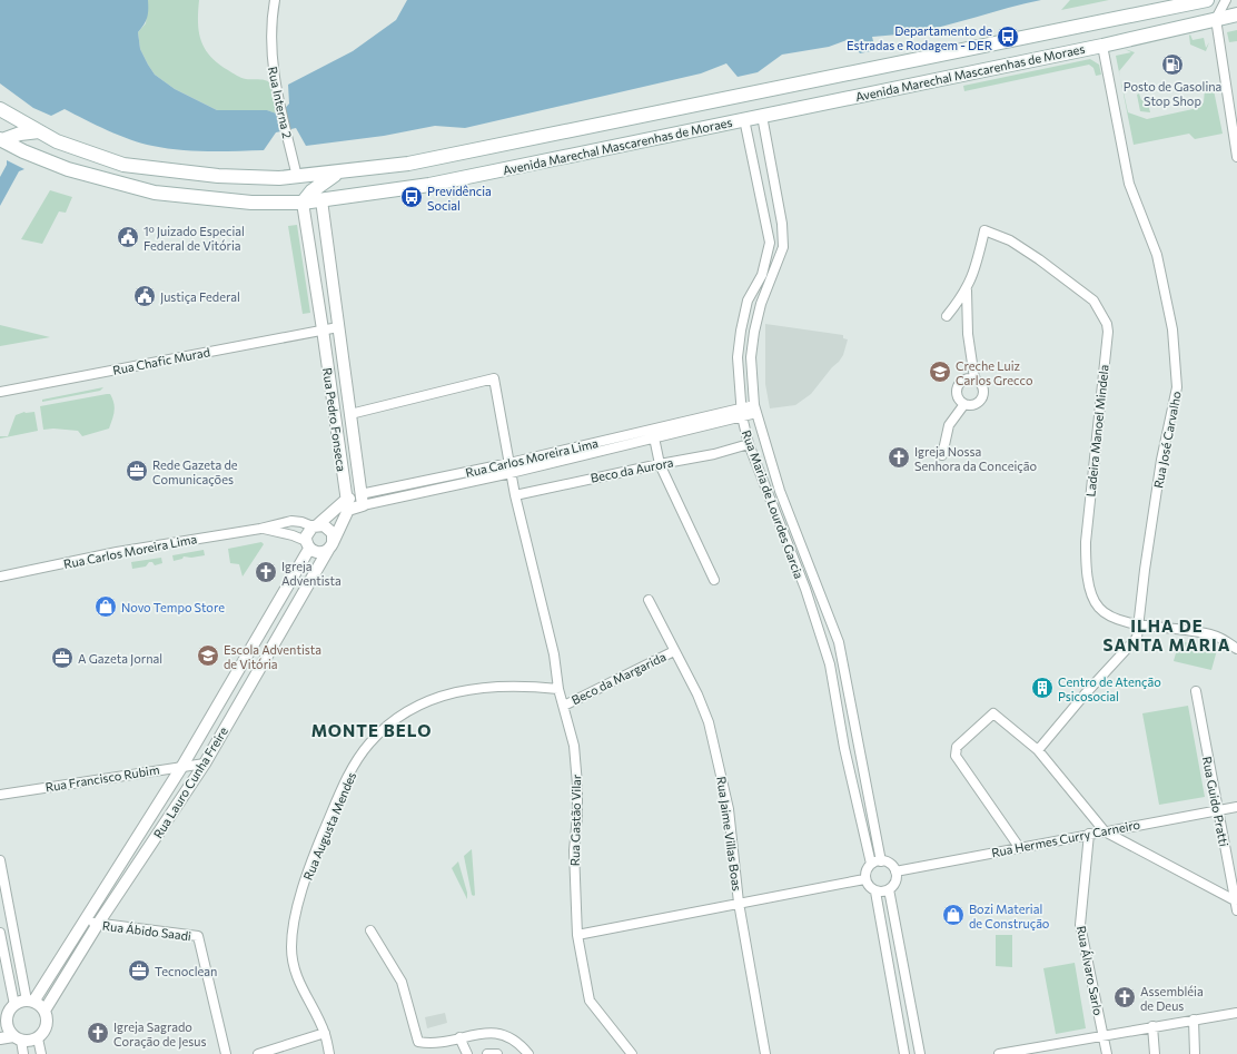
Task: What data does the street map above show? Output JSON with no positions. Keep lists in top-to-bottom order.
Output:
{
  "streets": {
    "main road": ["Avenida Marechal Mascarenhas de Moraes"],
    "street": [
      "Rua Interna 2",
      "Rua Chafic Murad",
      "Rua Pedro Fonseca",
      "Ladeira Manoel Mindela",
      "Rua José Carvalho",
      "Rua Carlos Moreira Lima",
      "Beco da Aurora",
      "Rua Maria de Lourdes Garcia",
      "Beco da Margarida",
      "Rua Francisco Rubim",
      "Rua Lauro Cunha Freire",
      "Rua Guido Pratti",
      "Rua Gastão Vilar",
      "Rua Augusta Mendes",
      "Rua Jaime Villas Boas",
      "Rua Hermes Curry Carneiro",
      "Rua Ábido Saadi",
      "Rua Álvaro Sarlo"
    ]
  },
  "crossings": [
    ["Avenida Marechal Mascarenhas de Moraes", "Rua Interna 2"],
    ["Avenida Marechal Mascarenhas de Moraes", "Rua Pedro Fonseca"],
    ["Avenida Marechal Mascarenhas de Moraes", "Rua José Carvalho"],
    ["Avenida Marechal Mascarenhas de Moraes", "Rua Maria de Lourdes Garcia"],
    ["Rua Chafic Murad", "Rua Pedro Fonseca"],
    ["Rua Pedro Fonseca", "Rua Carlos Moreira Lima"],
    ["Ladeira Manoel Mindela", "Rua José Carvalho"],
    ["Rua Carlos Moreira Lima", "Rua Maria de Lourdes Garcia"],
    ["Rua Carlos Moreira Lima", "Rua Lauro Cunha Freire"],
    ["Rua Carlos Moreira Lima", "Rua Gastão Vilar"],
    ["Beco da Aurora", "Rua Maria de Lourdes Garcia"],
    ["Beco da Aurora", "Rua Gastão Vilar"],
    ["Rua Maria de Lourdes Garcia", "Rua Hermes Curry Carneiro"],
    ["Beco da Margarida", "Rua Gastão Vilar"],
    ["Beco da Margarida", "Rua Jaime Villas Boas"],
    ["Rua Francisco Rubim", "Rua Lauro Cunha Freire"],
    ["Rua Lauro Cunha Freire", "Rua Ábido Saadi"],
    ["Rua Guido Pratti", "Rua Hermes Curry Carneiro"],
    ["Rua Gastão Vilar", "Rua Augusta Mendes"],
    ["Rua Hermes Curry Carneiro", "Rua Álvaro Sarlo"]
  ],
  "districts": ["ILHA DE SANTA MARIA", "MONTE BELO"],
  "places": {
    "bus stop": ["Departamento de Estradas e Rodagem - DER", "Previdência Social"],
    "fuel station": ["Posto de Gasolina Stop Shop"],
    "public building": ["1º Juizado Especial Federal de Vitória", "Justiça Federal"],
    "school or university": ["Creche Luiz Carlos Grecco", "Escola Adventista de Vitória"],
    "church": [
      "Igreja Nossa Senhora da Conceição",
      "Igreja Adventista",
      "Assembléia de Deus",
      "Igreja Sagrado Coração de Jesus"
    ],
    "office": ["Rede Gazeta de Comunicações", "A Gazeta Jornal", "Tecnoclean"],
    "shop": ["Novo Tempo Store", "Bozi Material de Construção"],
    "building": ["Centro de Atenção Psicosocial"]
  }
}
